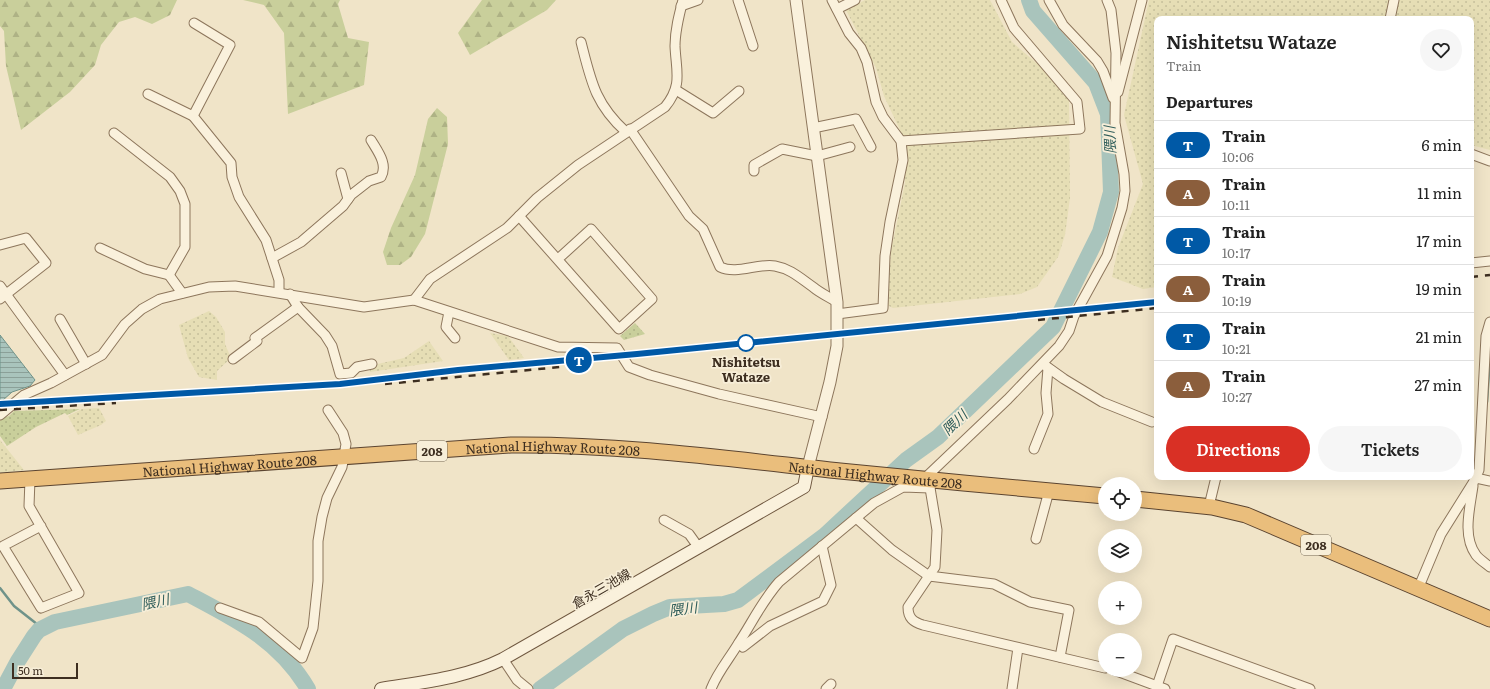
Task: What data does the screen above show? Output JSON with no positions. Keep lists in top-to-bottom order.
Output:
{
  "streets": {
    "highway": ["National Highway Route 208", "208"],
    "main road": ["倉永三池線"]
  },
  "crossings": [
    ["National Highway Route 208", "倉永三池線"]
  ],
  "water": ["隈川"],
  "places": ["Nishitetsu Wataze"],
  "scale_bar": "50 m",
  "page": {
    "on_map": "T",
    "heading": [
      ["Nishitetsu Wataze", "Train"],
      "Departures"
    ],
    "list": [
      {
        "mark": "T",
        "name": "Train",
        "note": "10:06",
        "value": "6 min"
      },
      {
        "mark": "A",
        "name": "Train",
        "note": "10:11",
        "value": "11 min"
      },
      {
        "mark": "T",
        "name": "Train",
        "note": "10:17",
        "value": "17 min"
      },
      {
        "mark": "A",
        "name": "Train",
        "note": "10:19",
        "value": "19 min"
      },
      {
        "mark": "T",
        "name": "Train",
        "note": "10:21",
        "value": "21 min"
      },
      {
        "mark": "A",
        "name": "Train",
        "note": "10:27",
        "value": "27 min"
      }
    ],
    "buttons": ["Directions", "Tickets"],
    "map_buttons": ["+", "−"],
    "scale": "50 m"
  }
}
